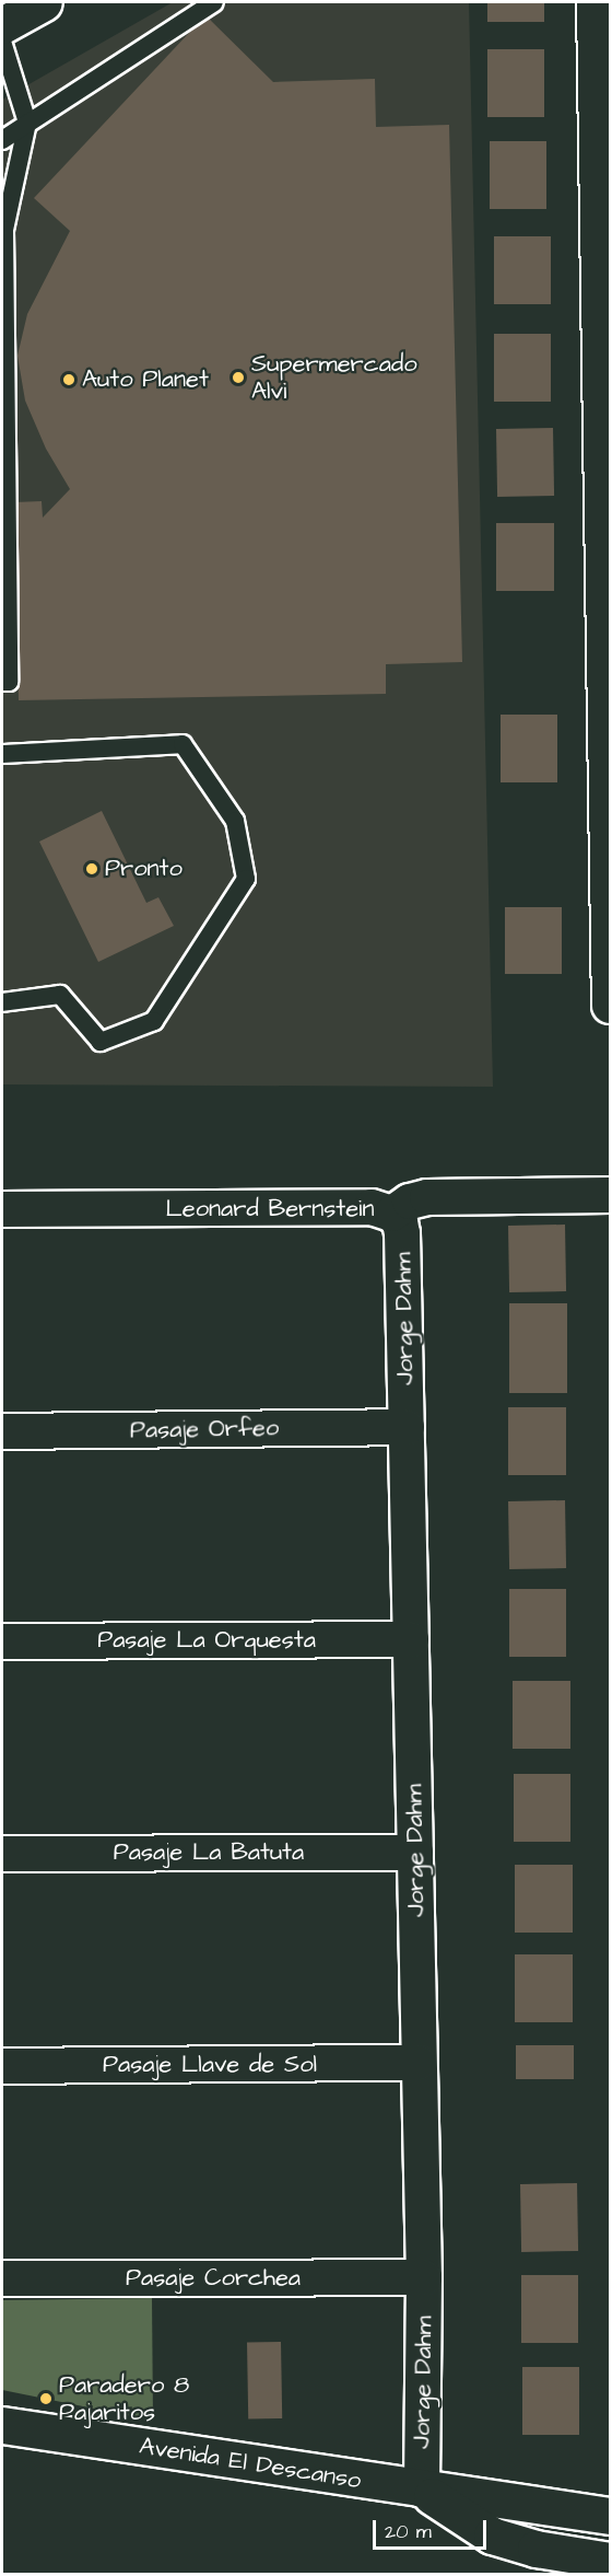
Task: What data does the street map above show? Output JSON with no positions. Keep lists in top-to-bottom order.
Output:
{
  "streets": {
    "street": [
      "Leonard Bernstein",
      "Jorge Dahm",
      "Pasaje Orfeo",
      "Pasaje La Orquesta",
      "Pasaje La Batuta",
      "Pasaje Llave de Sol",
      "Pasaje Corchea",
      "Avenida El Descanso"
    ]
  },
  "crossings": [
    ["Leonard Bernstein", "Jorge Dahm"],
    ["Jorge Dahm", "Pasaje Orfeo"],
    ["Jorge Dahm", "Pasaje La Orquesta"],
    ["Jorge Dahm", "Pasaje La Batuta"],
    ["Jorge Dahm", "Pasaje Llave de Sol"],
    ["Jorge Dahm", "Pasaje Corchea"],
    ["Jorge Dahm", "Avenida El Descanso"]
  ],
  "places": [
    "Supermercado Alvi",
    "Auto Planet",
    "Pronto",
    "Paradero 8 Pajaritos"
  ],
  "scale_bar": "20 m"
}
